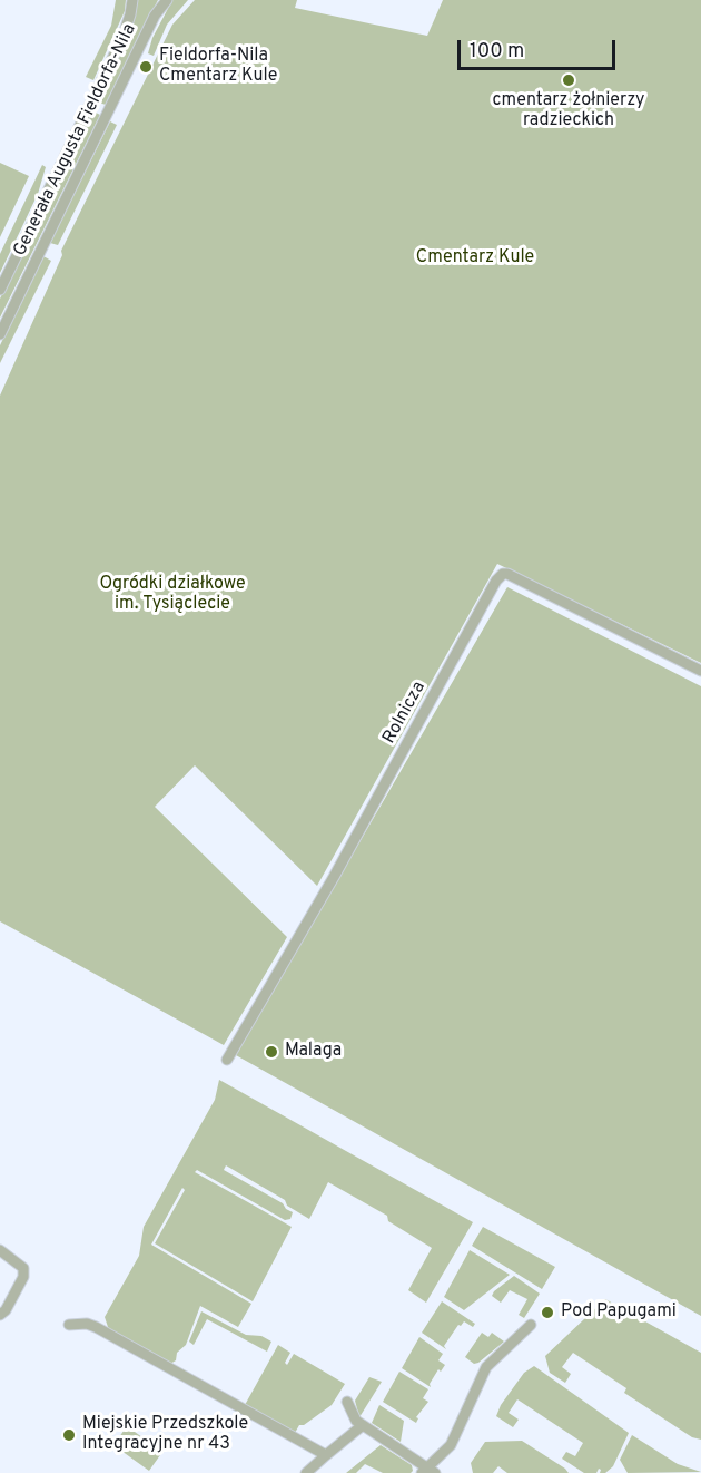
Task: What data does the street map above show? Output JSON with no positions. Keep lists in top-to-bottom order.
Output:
{
  "streets": {
    "street": ["Generała Augusta Fieldorfa-Nila", "Rolnicza"]
  },
  "parks": ["Cmentarz Kule", "Ogródki działkowe im. Tysiąclecie"],
  "places": [
    "Fieldorfa-Nila Cmentarz Kule",
    "cmentarz żołnierzy radzieckich",
    "Malaga",
    "Pod Papugami",
    "Miejskie Przedszkole Integracyjne nr 43"
  ],
  "scale_bar": "100 m"
}
